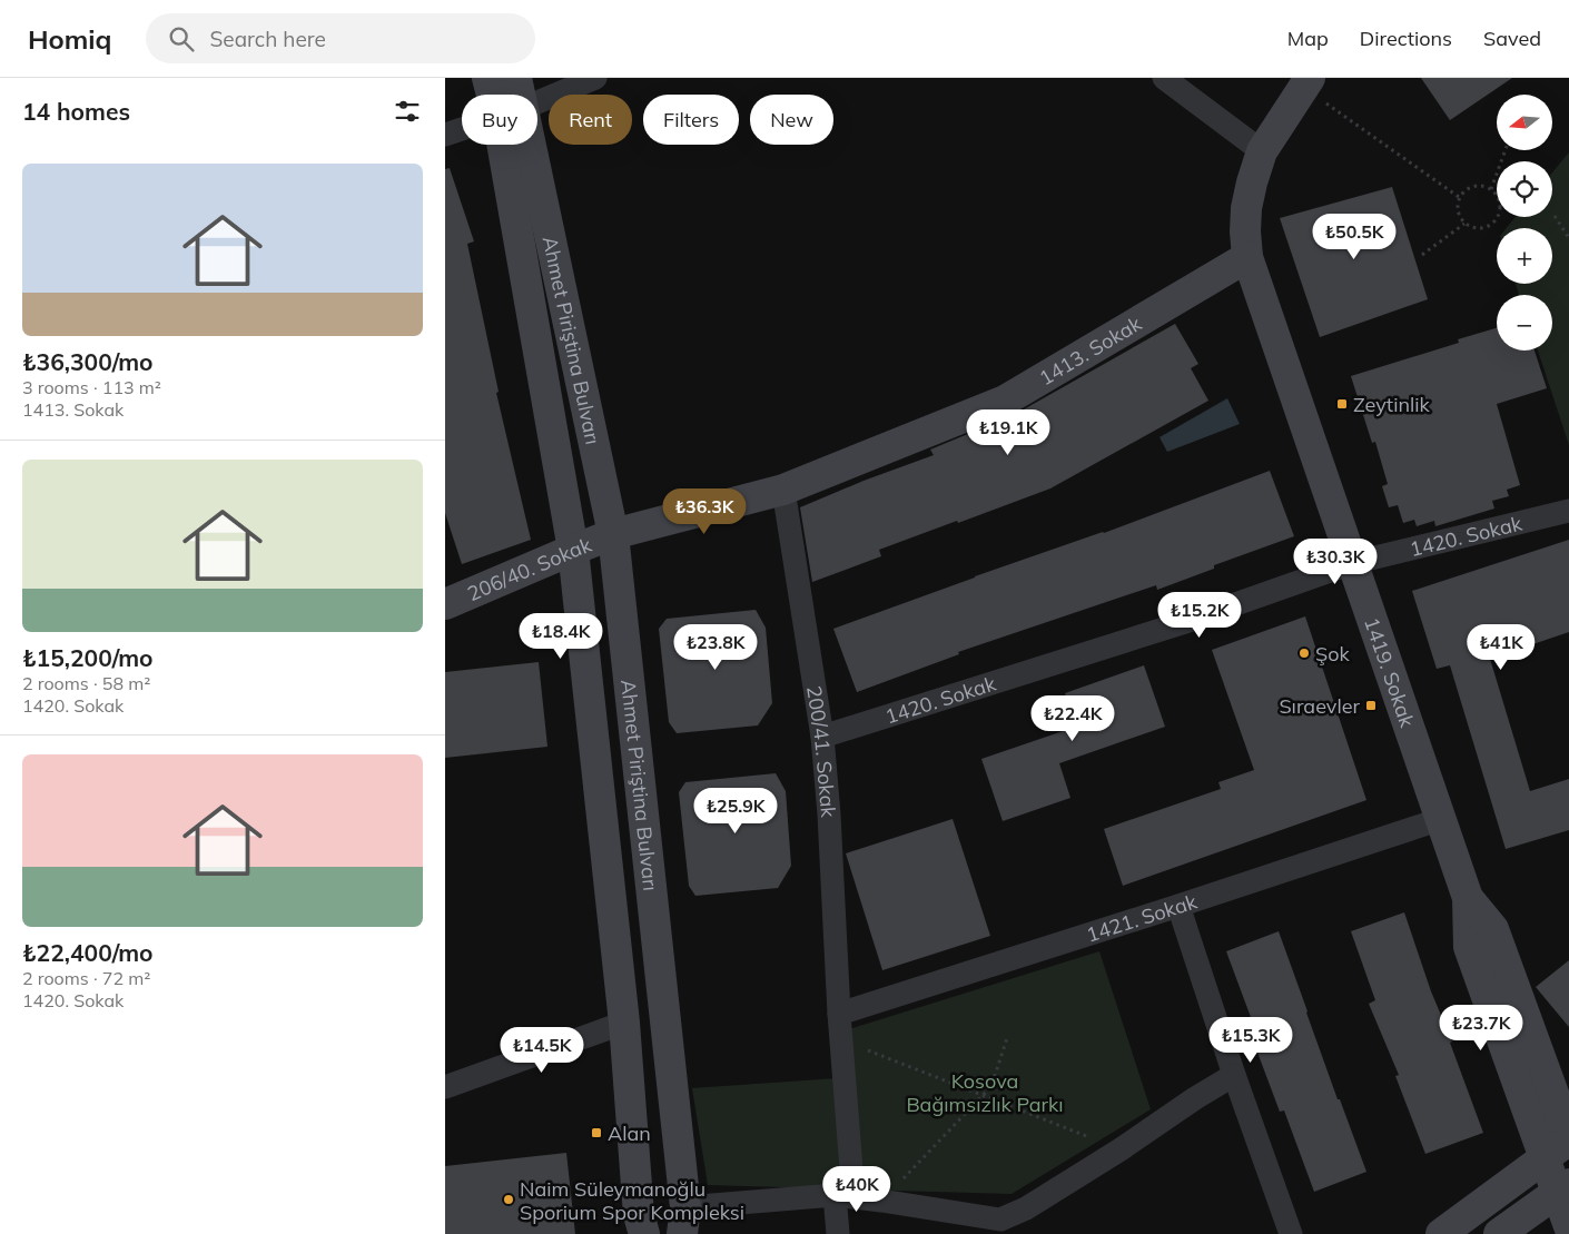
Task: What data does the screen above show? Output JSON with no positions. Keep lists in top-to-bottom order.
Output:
{
  "streets": {
    "main road": [
      "Ahmet Piriştina Bulvarı",
      "1413. Sokak",
      "206/40. Sokak",
      "1419. Sokak"
    ],
    "street": ["1420. Sokak", "200/41. Sokak", "1421. Sokak"]
  },
  "crossings": [
    ["Ahmet Piriştina Bulvarı", "1413. Sokak"],
    ["Ahmet Piriştina Bulvarı", "206/40. Sokak"],
    ["1413. Sokak", "206/40. Sokak"],
    ["1413. Sokak", "1419. Sokak"],
    ["1413. Sokak", "200/41. Sokak"],
    ["1420. Sokak", "1419. Sokak"],
    ["1420. Sokak", "200/41. Sokak"],
    ["1419. Sokak", "1421. Sokak"],
    ["200/41. Sokak", "1421. Sokak"]
  ],
  "parks": ["Kosova Bağımsızlık Parkı"],
  "places": {
    "transit": ["Zeytinlik", "Sıraevler", "Alan"],
    "other": ["Şok", "Naim Süleymanoğlu Sporium Spor Kompleksi"]
  },
  "north": "left",
  "page": {
    "header": "Homiq",
    "search": "Search here",
    "nav": ["Map", "Directions", "Saved"],
    "heading": "14 homes",
    "map_buttons": ["+", "−"],
    "chip": [
      "Buy",
      "Rent",
      "Filters",
      "New"
    ],
    "list": [
      {
        "name": "₺36,300/mo",
        "note": "3 rooms · 113 m² · 1413. Sokak"
      },
      {
        "name": "₺15,200/mo",
        "note": "2 rooms · 58 m² · 1420. Sokak"
      },
      {
        "name": "₺22,400/mo",
        "note": "2 rooms · 72 m² · 1420. Sokak"
      }
    ],
    "price": [
      "₺50.5K",
      "₺19.1K",
      "₺36.3K",
      "₺30.3K",
      "₺15.2K",
      "₺18.4K",
      "₺23.8K",
      "₺41K",
      "₺22.4K",
      "₺25.9K",
      "₺23.7K",
      "₺15.3K",
      "₺14.5K",
      "₺40K"
    ]
  }
}
